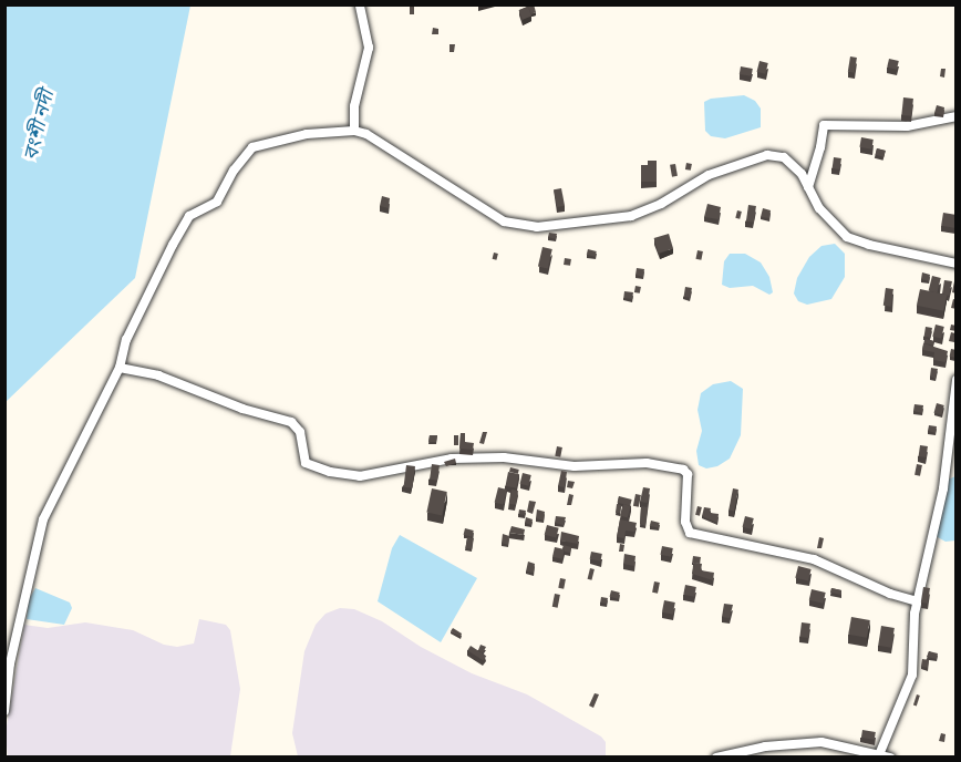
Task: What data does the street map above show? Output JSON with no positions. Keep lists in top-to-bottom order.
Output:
{
  "water": ["বংশী নদী"]
}
